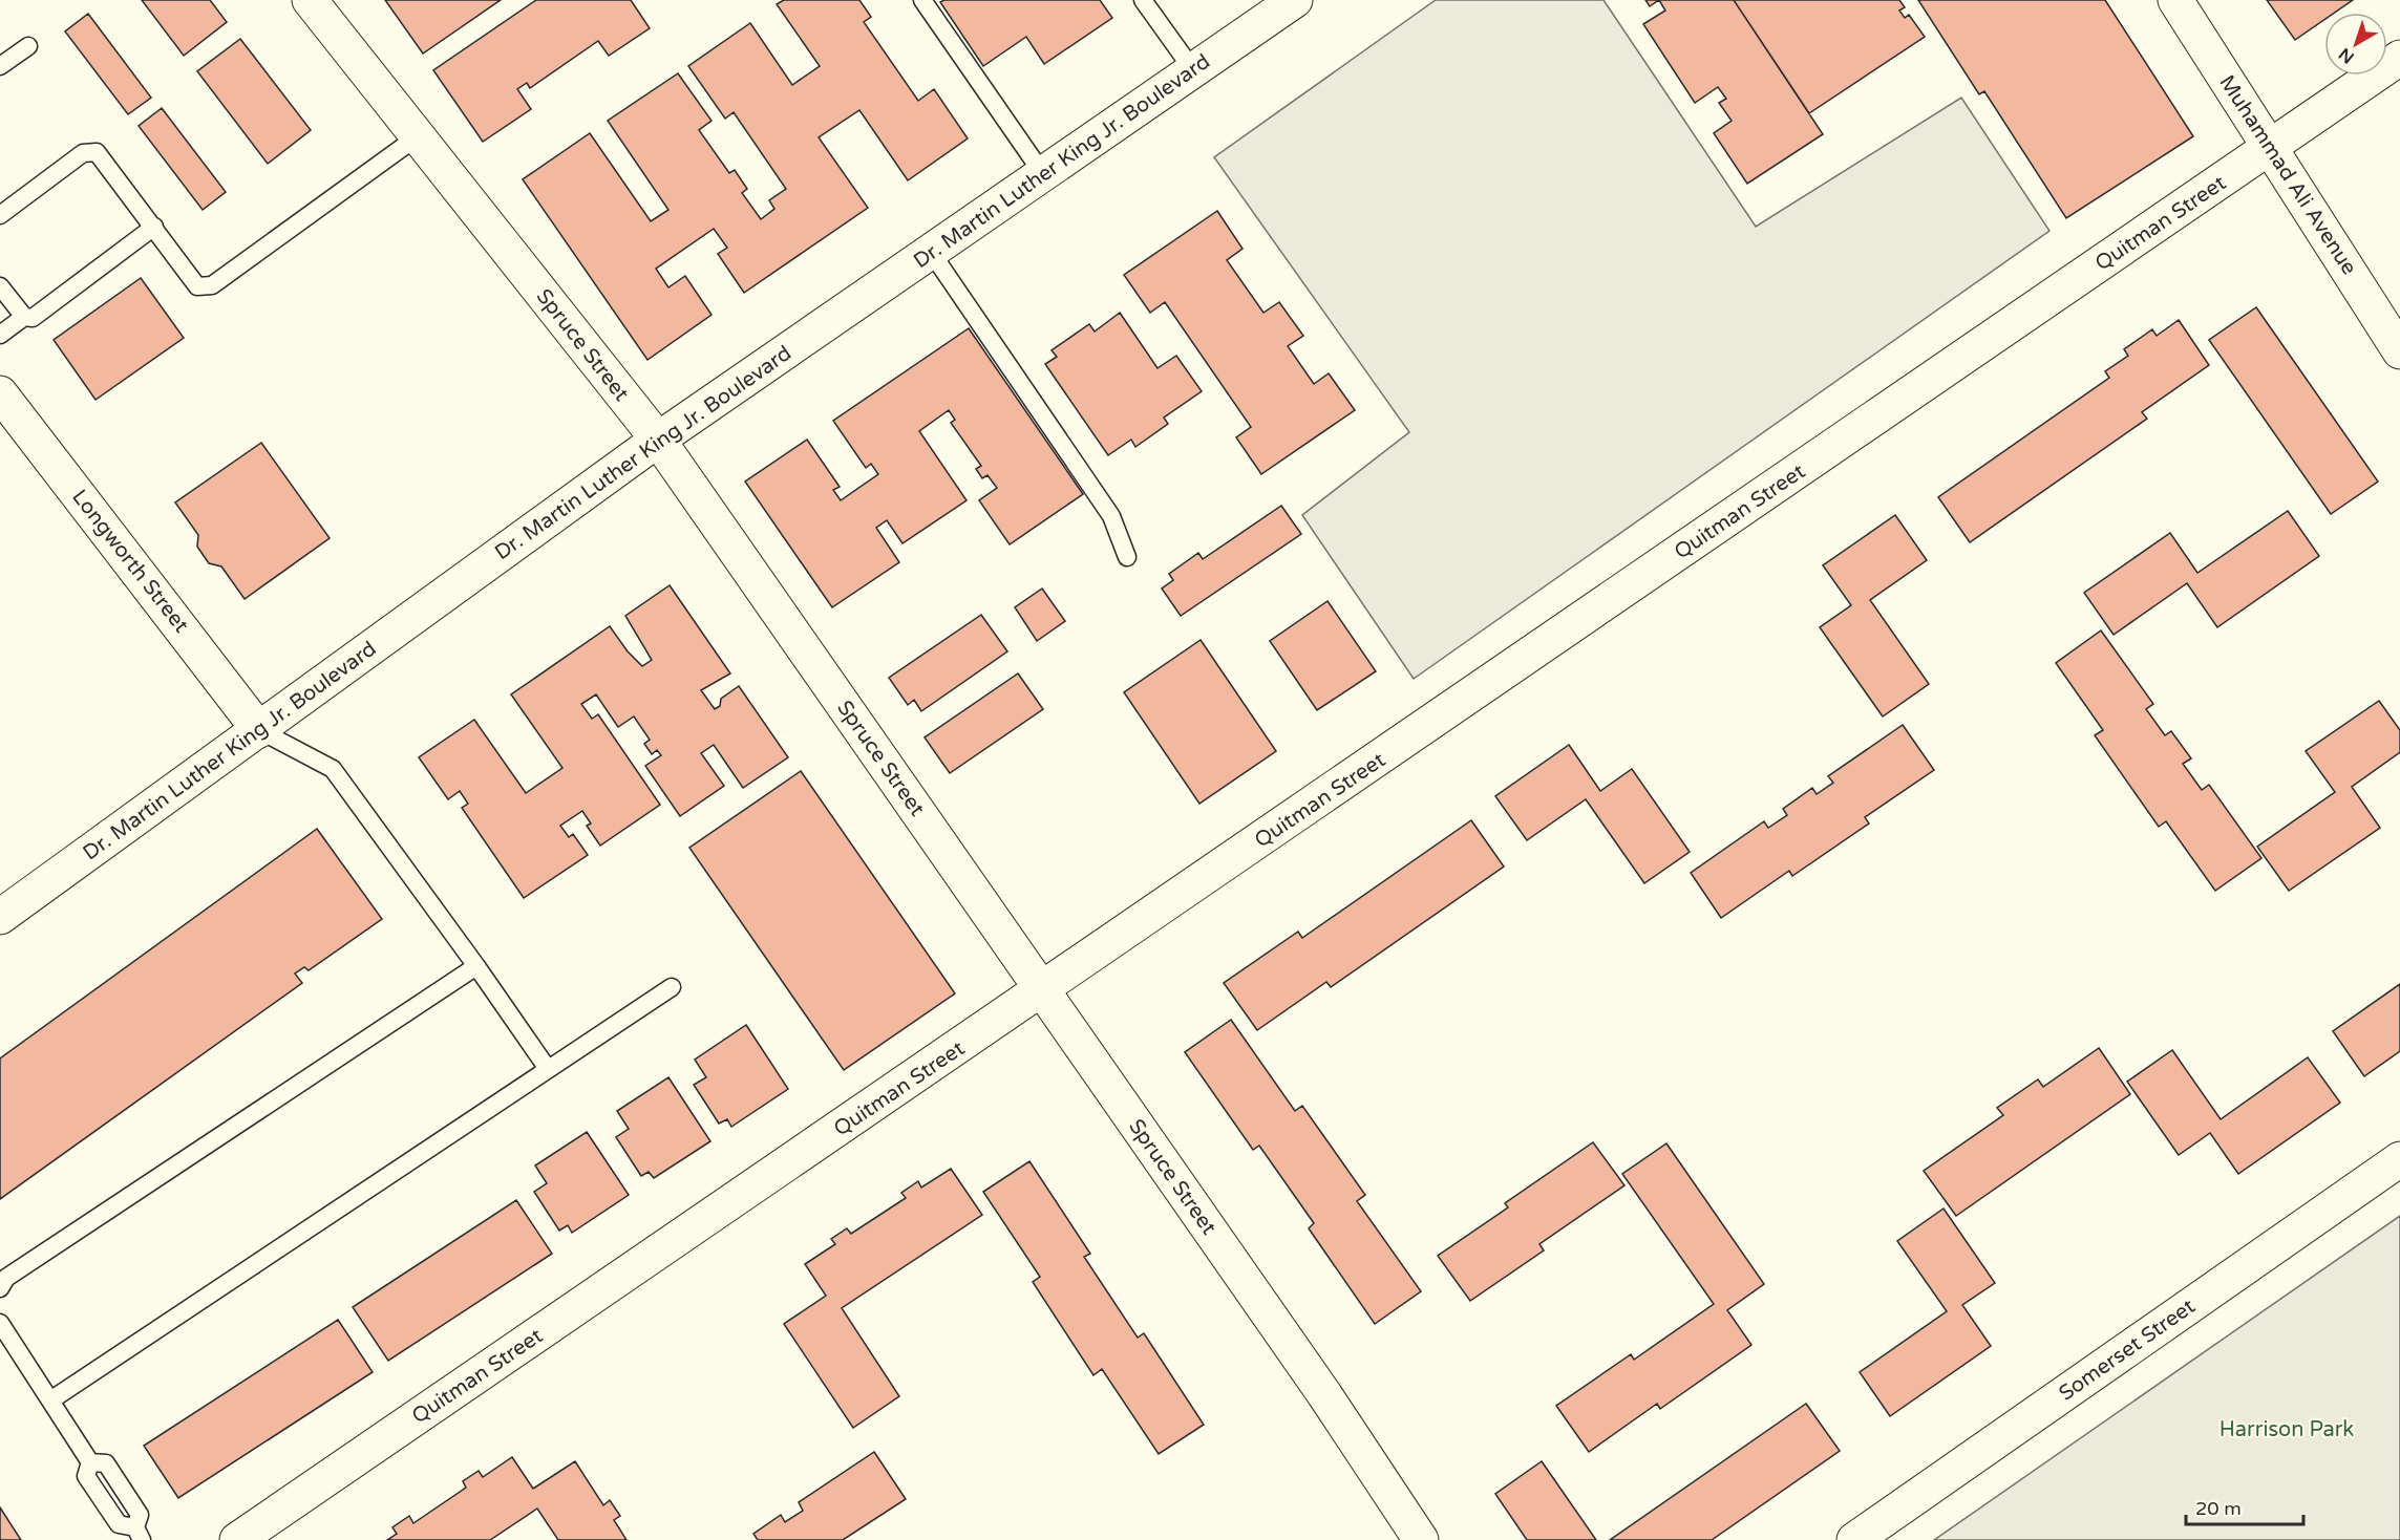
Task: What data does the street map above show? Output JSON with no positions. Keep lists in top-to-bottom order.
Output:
{
  "streets": {
    "street": [
      "Dr. Martin Luther King Jr. Boulevard",
      "Muhammad Ali Avenue",
      "Quitman Street",
      "Spruce Street",
      "Longworth Street",
      "Somerset Street"
    ]
  },
  "crossings": [
    ["Dr. Martin Luther King Jr. Boulevard", "Spruce Street"],
    ["Dr. Martin Luther King Jr. Boulevard", "Longworth Street"],
    ["Muhammad Ali Avenue", "Quitman Street"],
    ["Quitman Street", "Spruce Street"]
  ],
  "parks": ["Harrison Park"],
  "scale_bar": "20 m",
  "north": "bottom left"
}
